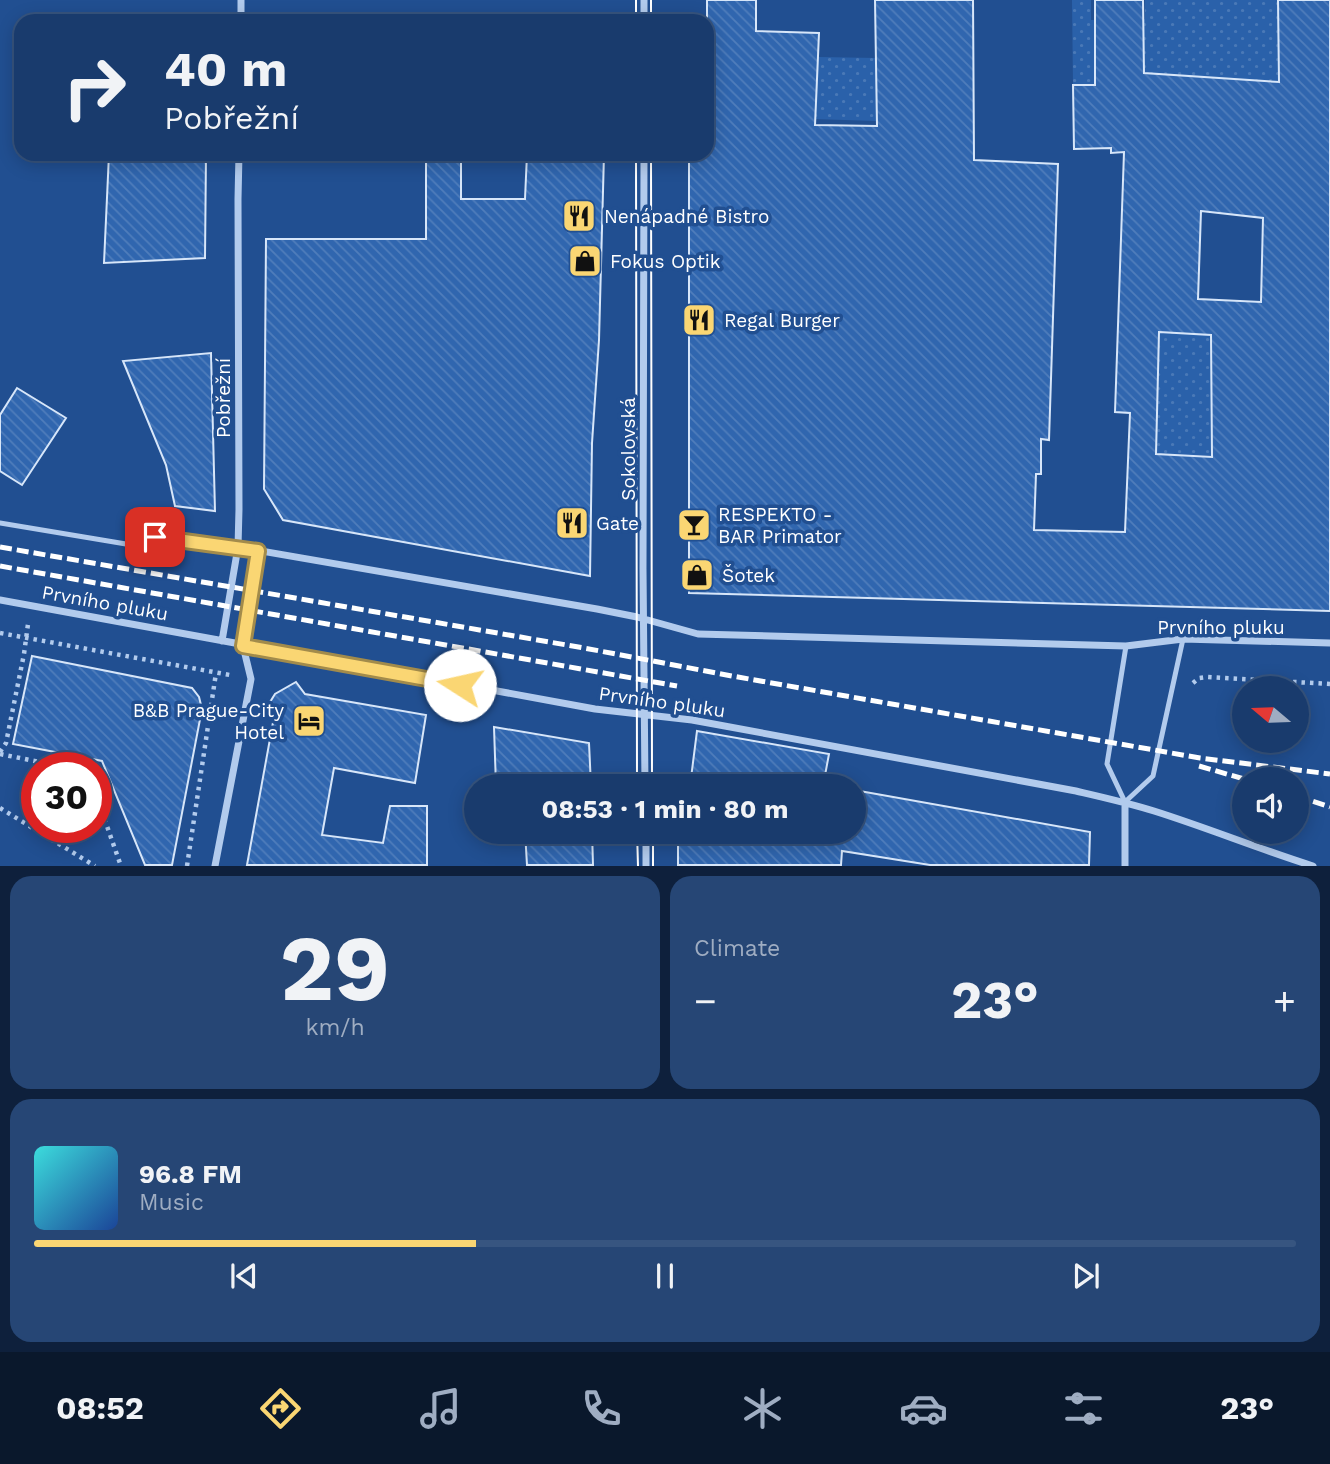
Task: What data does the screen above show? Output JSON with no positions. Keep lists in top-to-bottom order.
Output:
{
  "streets": {
    "street": ["Pobřežní", "Sokolovská", "Prvního pluku"]
  },
  "crossings": [
    ["Pobřežní", "Prvního pluku"],
    ["Sokolovská", "Prvního pluku"]
  ],
  "places": {
    "restaurant": ["Nenápadné Bistro", "Regal Burger", "Gate"],
    "shop": ["Fokus Optik", "Šotek"],
    "bar": ["RESPEKTO - BAR Primator"],
    "hotel": ["B&B Prague-City Hotel"]
  },
  "north": "left",
  "page": {
    "turn": ["40 m", "Pobřežní"],
    "limit": "30",
    "trip": "08:53 · 1 min · 80 m",
    "tile": [
      ["29", "km/h"],
      "Climate"
    ],
    "heat": ["−", "23°", "+"],
    "song": ["96.8 FM", "Music"],
    "tabs": ["08:52", "23°"]
  }
}
